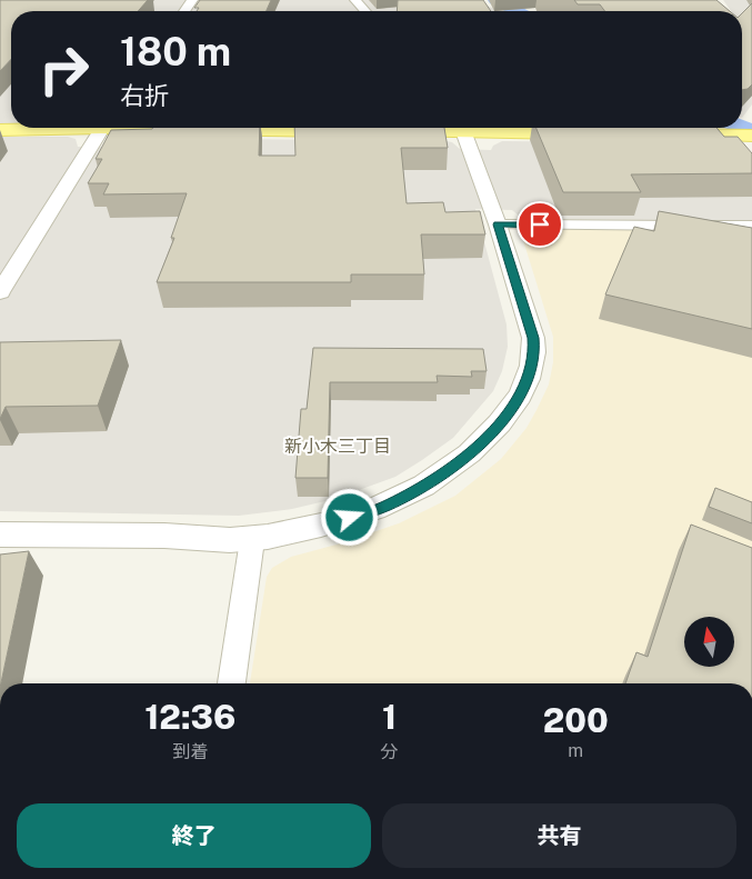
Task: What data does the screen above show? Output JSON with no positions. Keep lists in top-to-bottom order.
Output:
{
  "districts": ["新小木三丁目"],
  "north": "top",
  "page": {
    "turn": ["180 m", "右折"],
    "eta": [
      "12:36",
      "到着",
      "1",
      "分",
      "200",
      "m"
    ],
    "buttons": ["終了", "共有"]
  }
}
